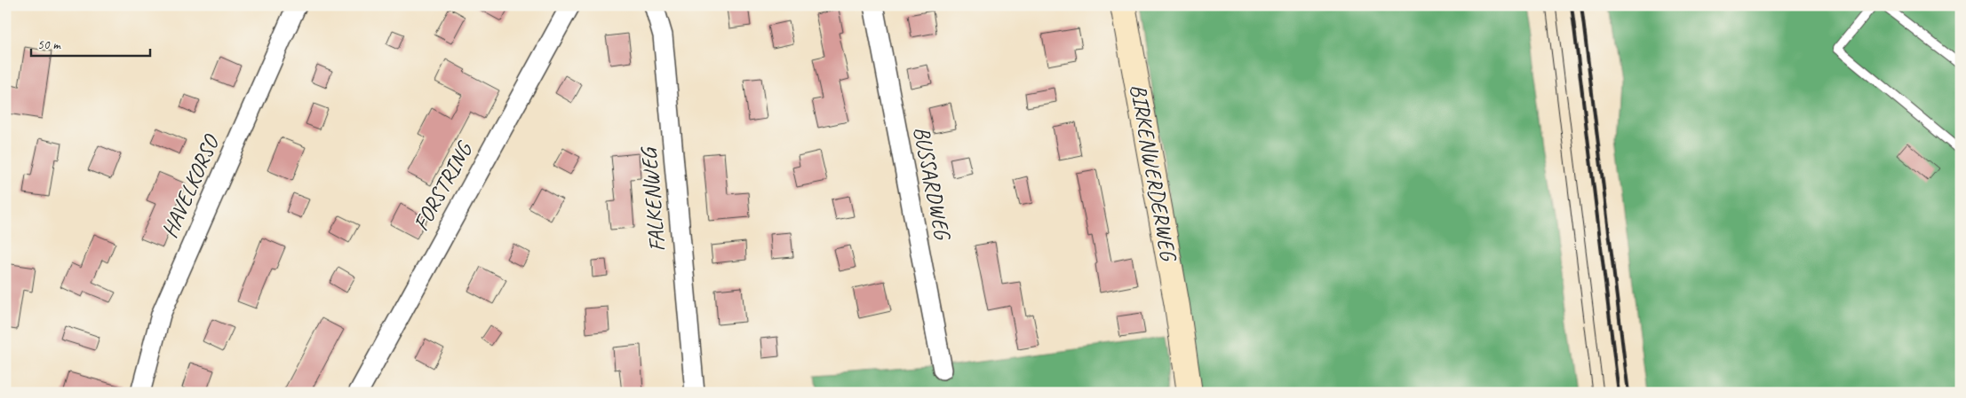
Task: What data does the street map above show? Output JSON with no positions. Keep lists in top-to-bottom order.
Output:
{
  "streets": {
    "street": [
      "BIRKENWERDERWEG",
      "BUSSARDWEG",
      "HAVELKORSO",
      "FORSTRING",
      "FALKENWEG"
    ]
  },
  "scale_bar": "50 m"
}
